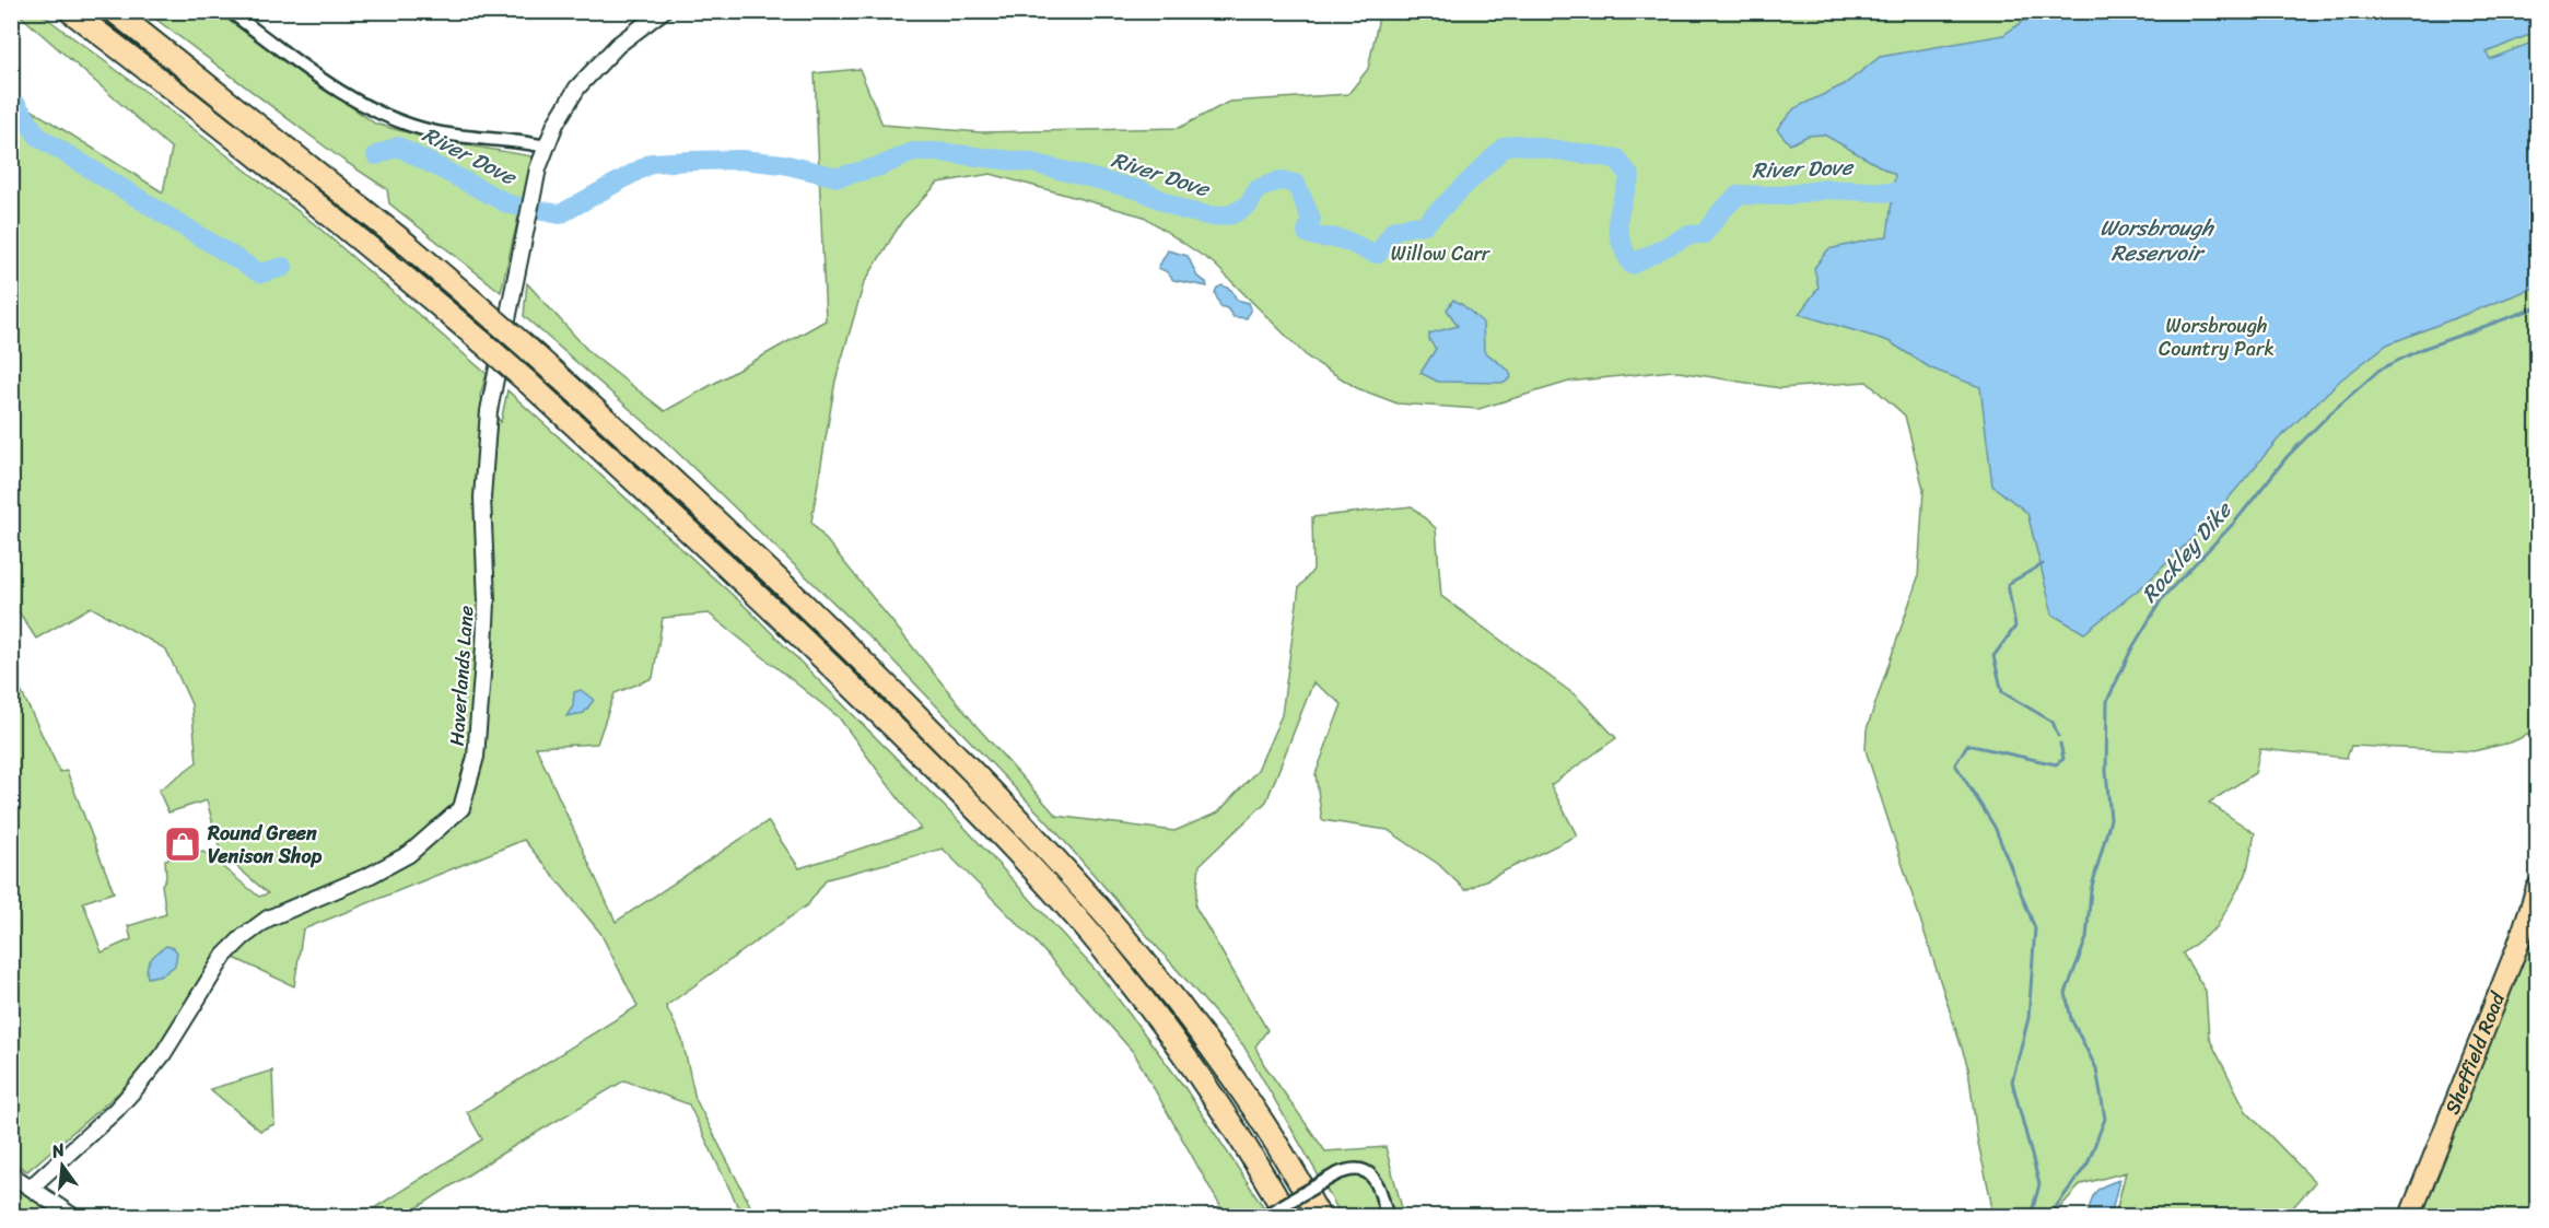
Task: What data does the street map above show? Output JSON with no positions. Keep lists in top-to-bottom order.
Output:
{
  "streets": {
    "highway": ["Sheffield Road"],
    "street": ["Haverlands Lane"]
  },
  "water": ["River Dove", "Worsbrough Reservoir", "Rockley Dike"],
  "parks": ["Willow Carr", "Worsbrough Country Park"],
  "places": {
    "shop": ["Round Green Venison Shop"]
  },
  "north": "top"
}
